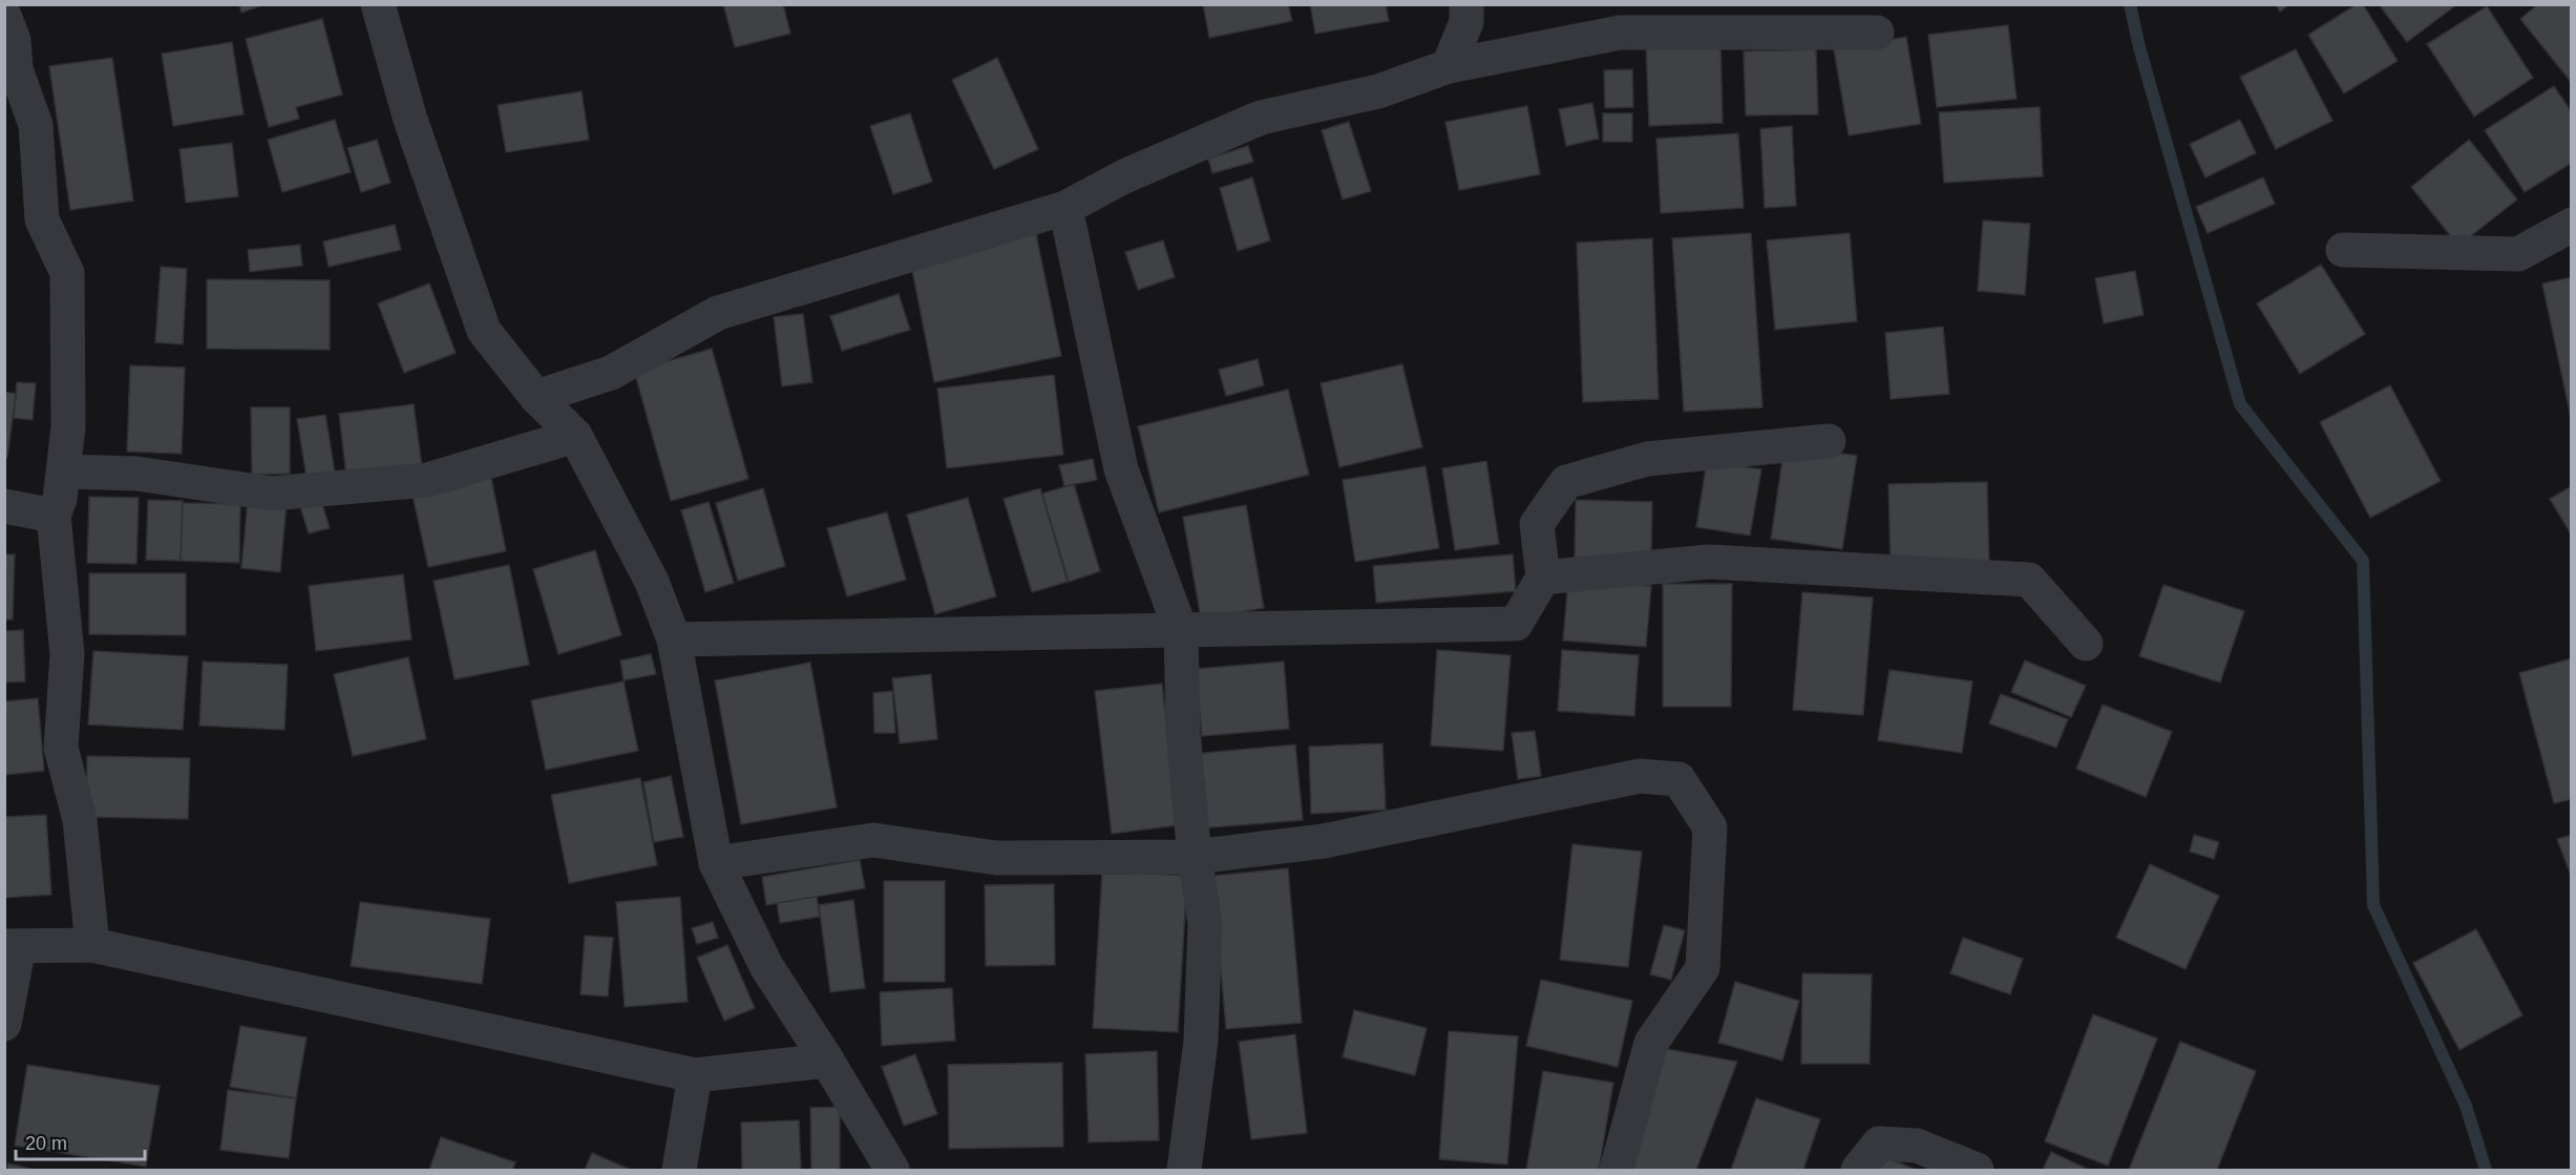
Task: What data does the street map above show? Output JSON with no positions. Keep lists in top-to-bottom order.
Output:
{
  "scale_bar": "20 m"
}
